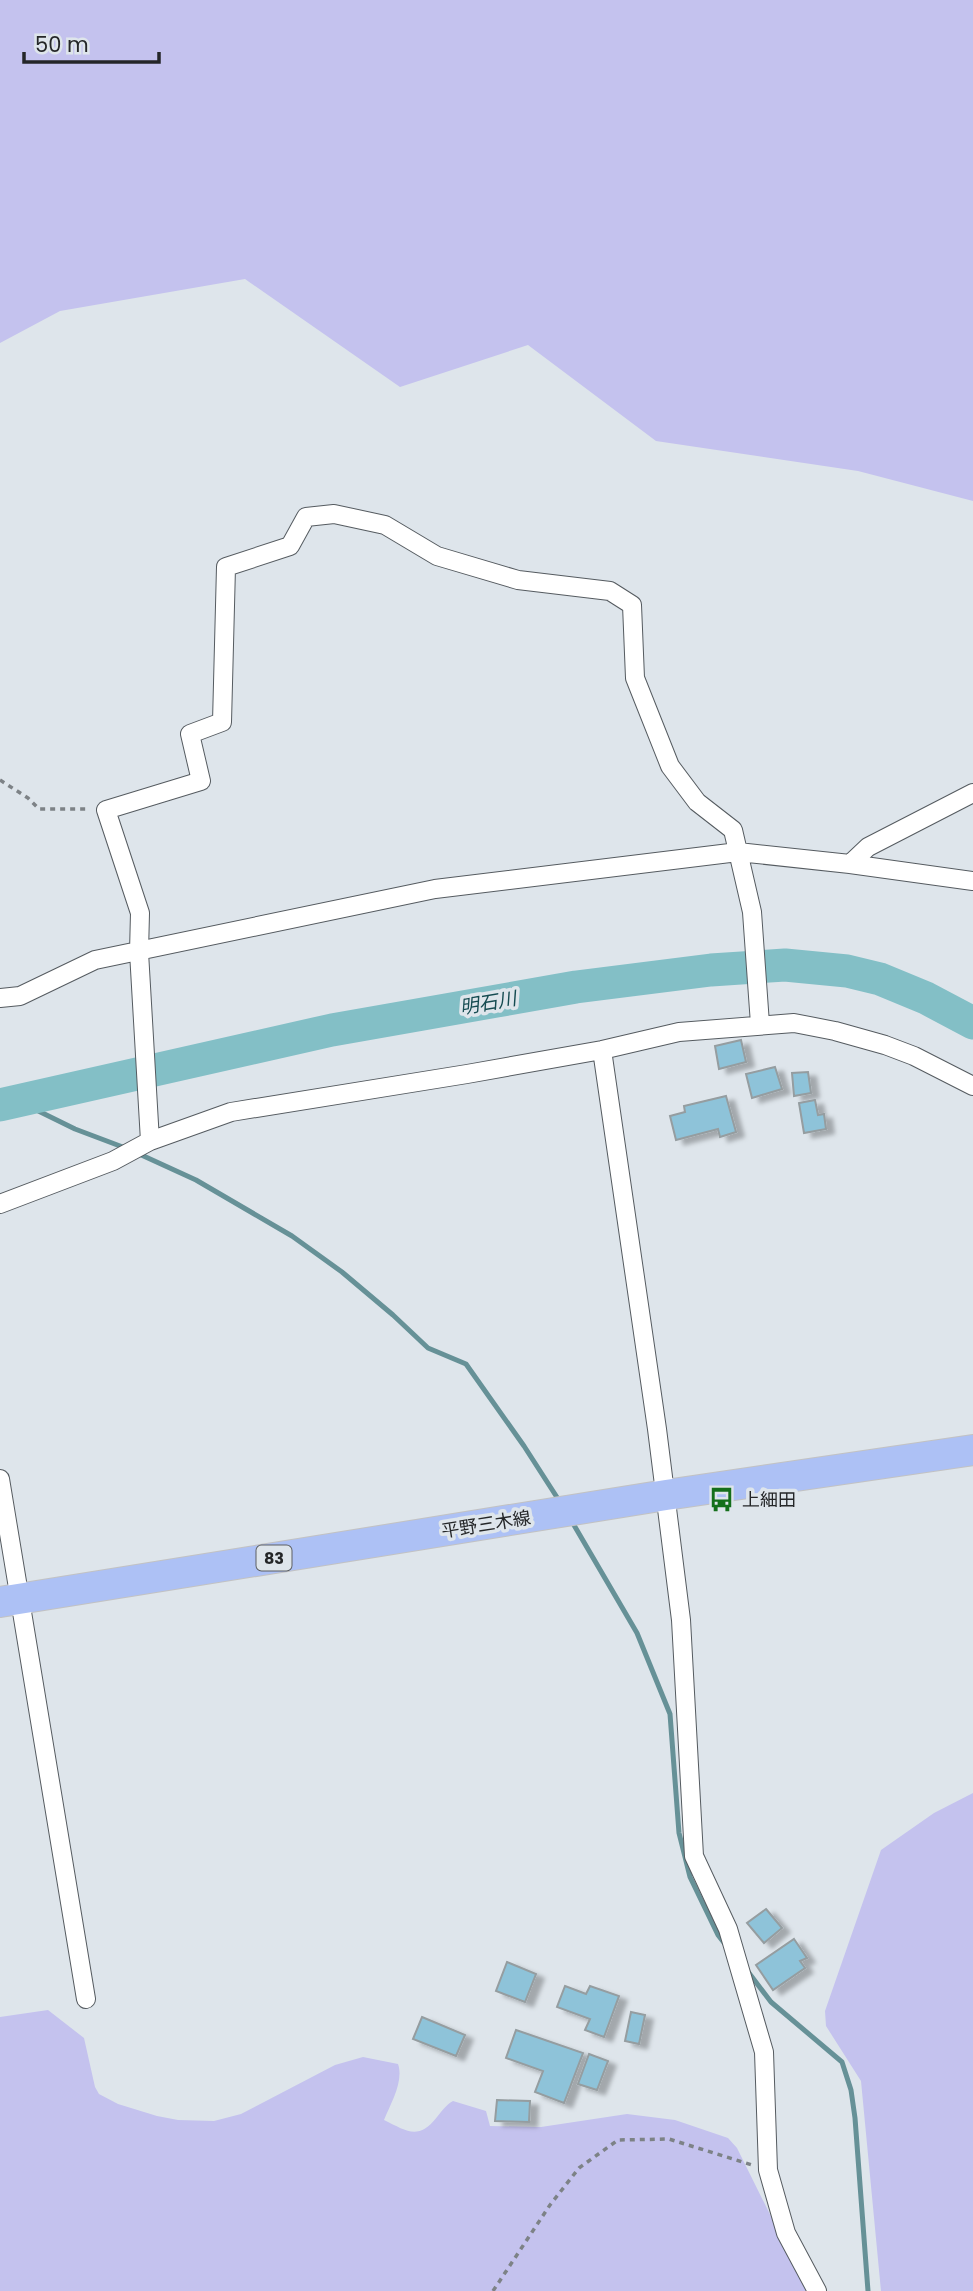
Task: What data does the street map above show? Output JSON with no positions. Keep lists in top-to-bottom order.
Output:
{
  "streets": {
    "main road": ["平野三木線", "83"]
  },
  "water": ["明石川"],
  "places": {
    "bus stop": ["上細田"]
  },
  "scale_bar": "50 m"
}
